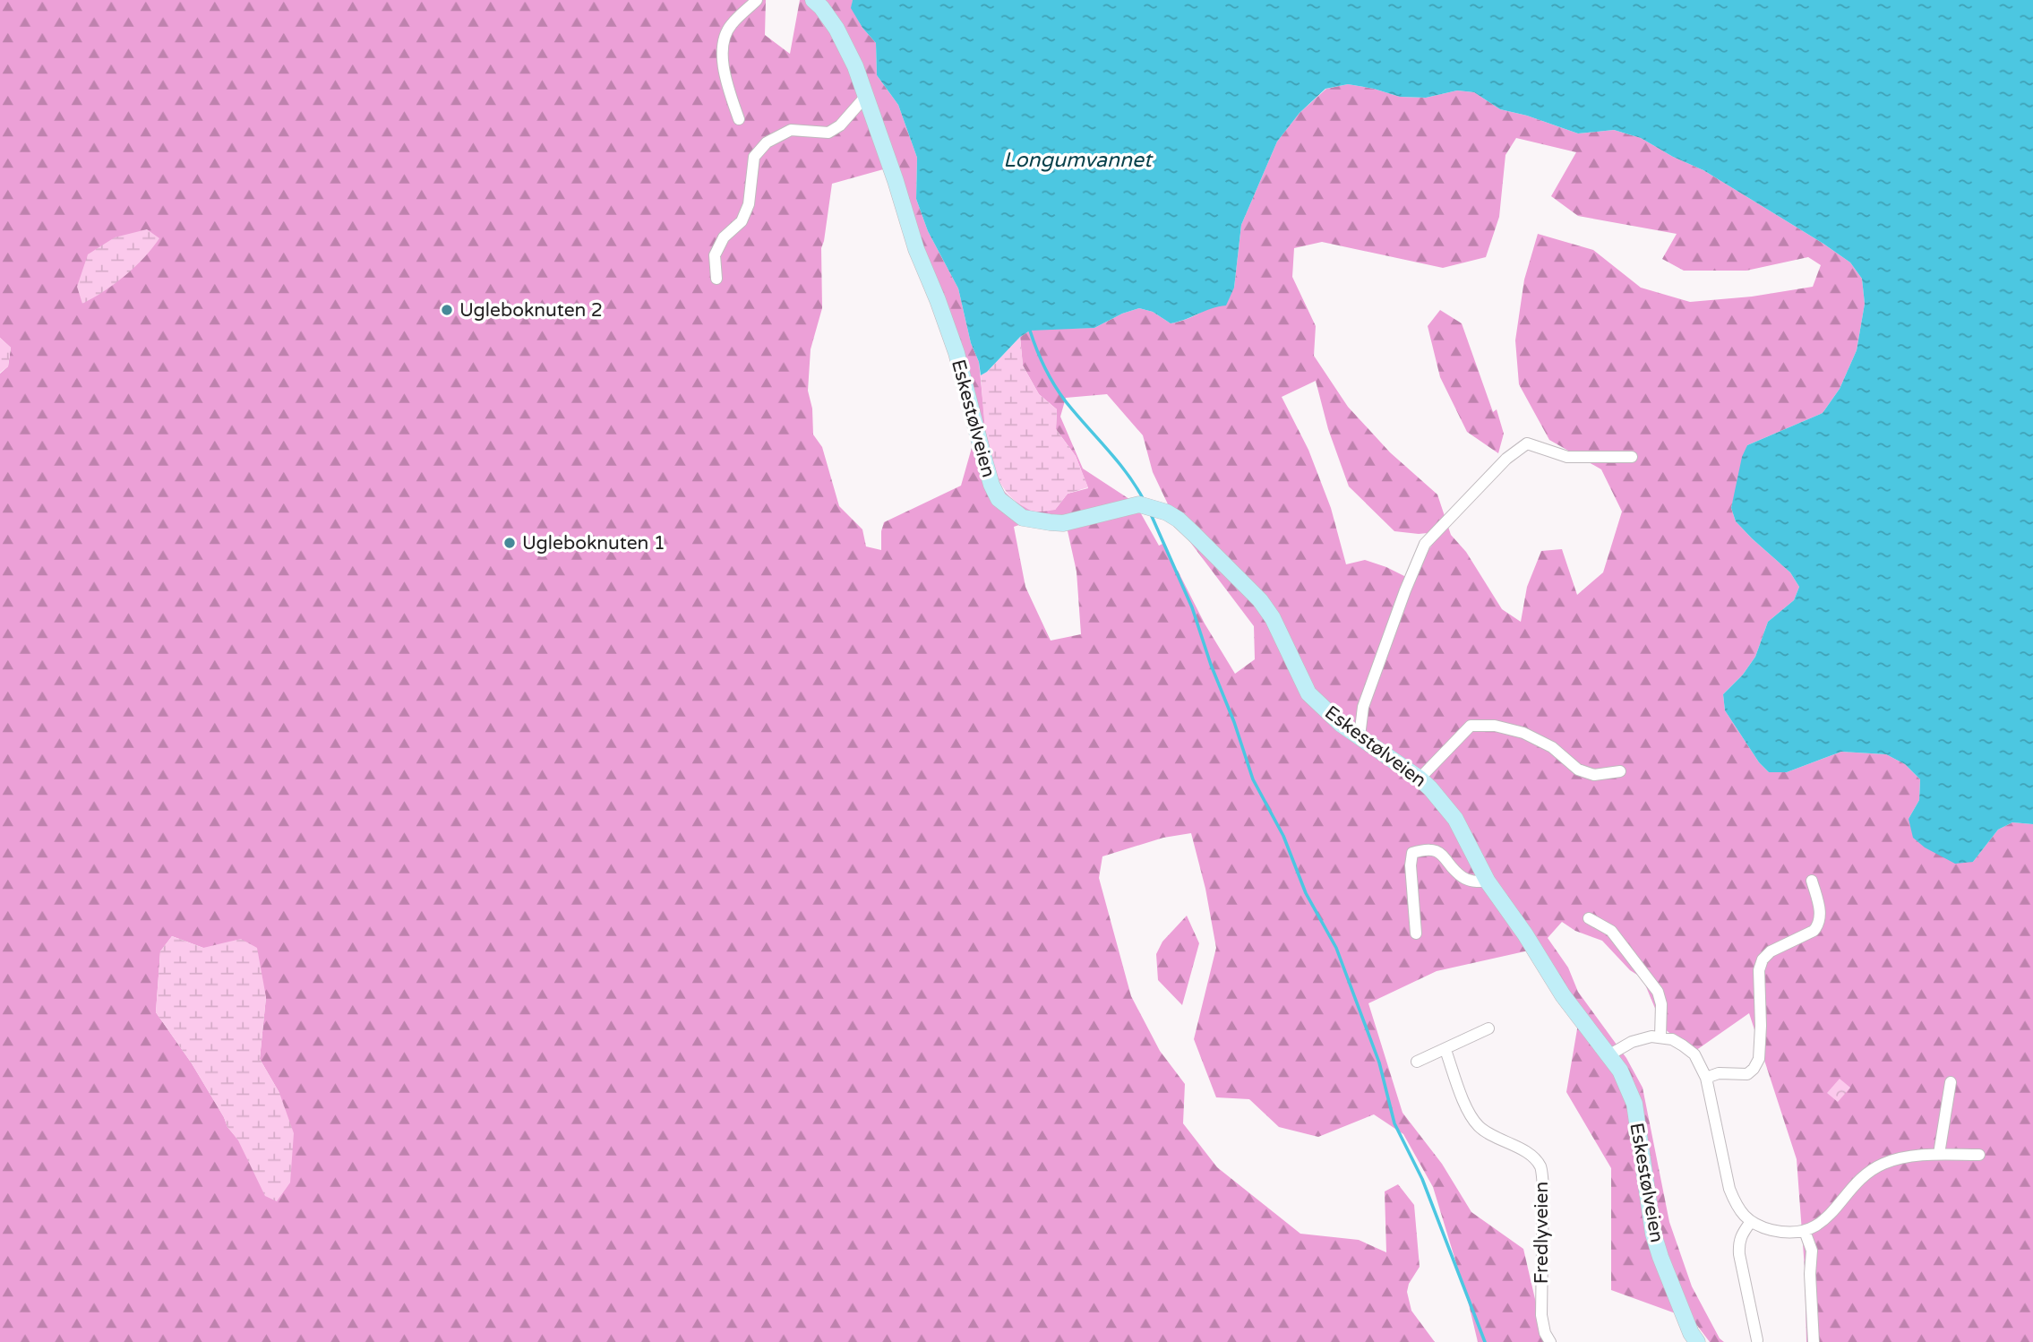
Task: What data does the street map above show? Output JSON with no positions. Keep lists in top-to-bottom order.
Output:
{
  "streets": {
    "main road": ["Eskestølveien"],
    "street": ["Fredlyveien"]
  },
  "water": ["Longumvannet"],
  "places": ["Ugleboknuten 2", "Ugleboknuten 1"]
}
